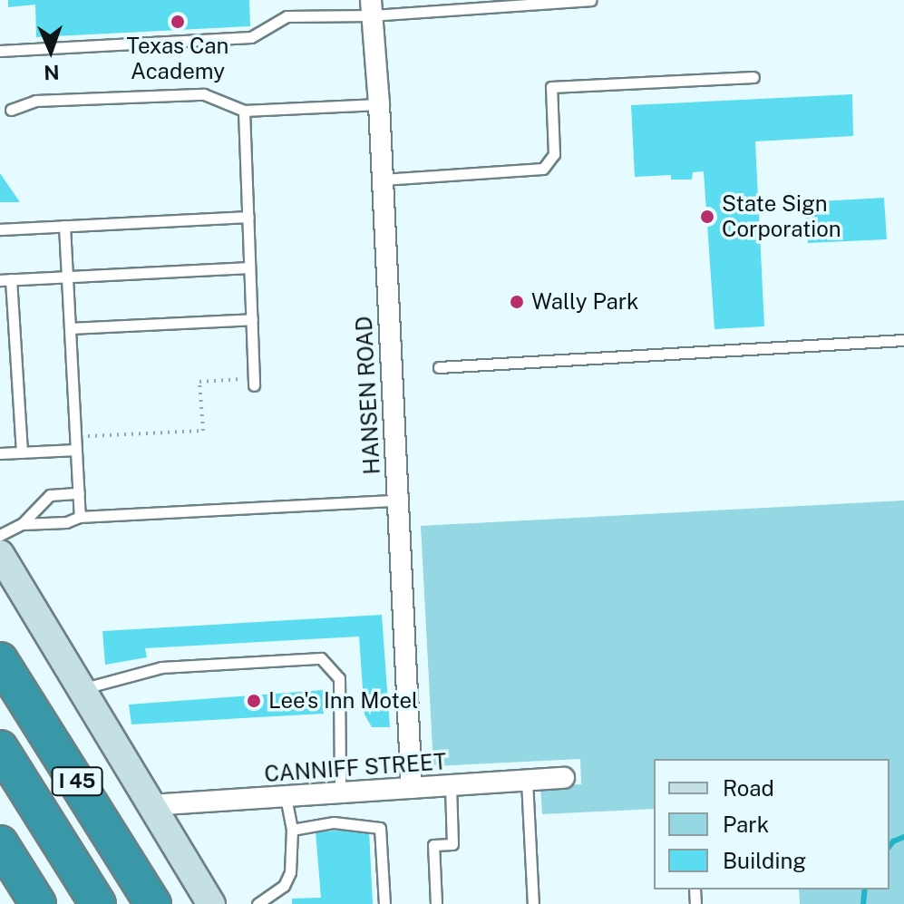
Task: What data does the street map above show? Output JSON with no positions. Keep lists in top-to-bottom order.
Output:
{
  "streets": {
    "highway": ["I 45"],
    "street": ["HANSEN ROAD", "CANNIFF STREET"]
  },
  "crossings": [
    ["HANSEN ROAD", "CANNIFF STREET"]
  ],
  "places": [
    "Texas Can Academy",
    "State Sign Corporation",
    "Wally Park",
    "Lee's Inn Motel"
  ],
  "legend": ["Road", "Park", "Building"],
  "north": "bottom"
}
